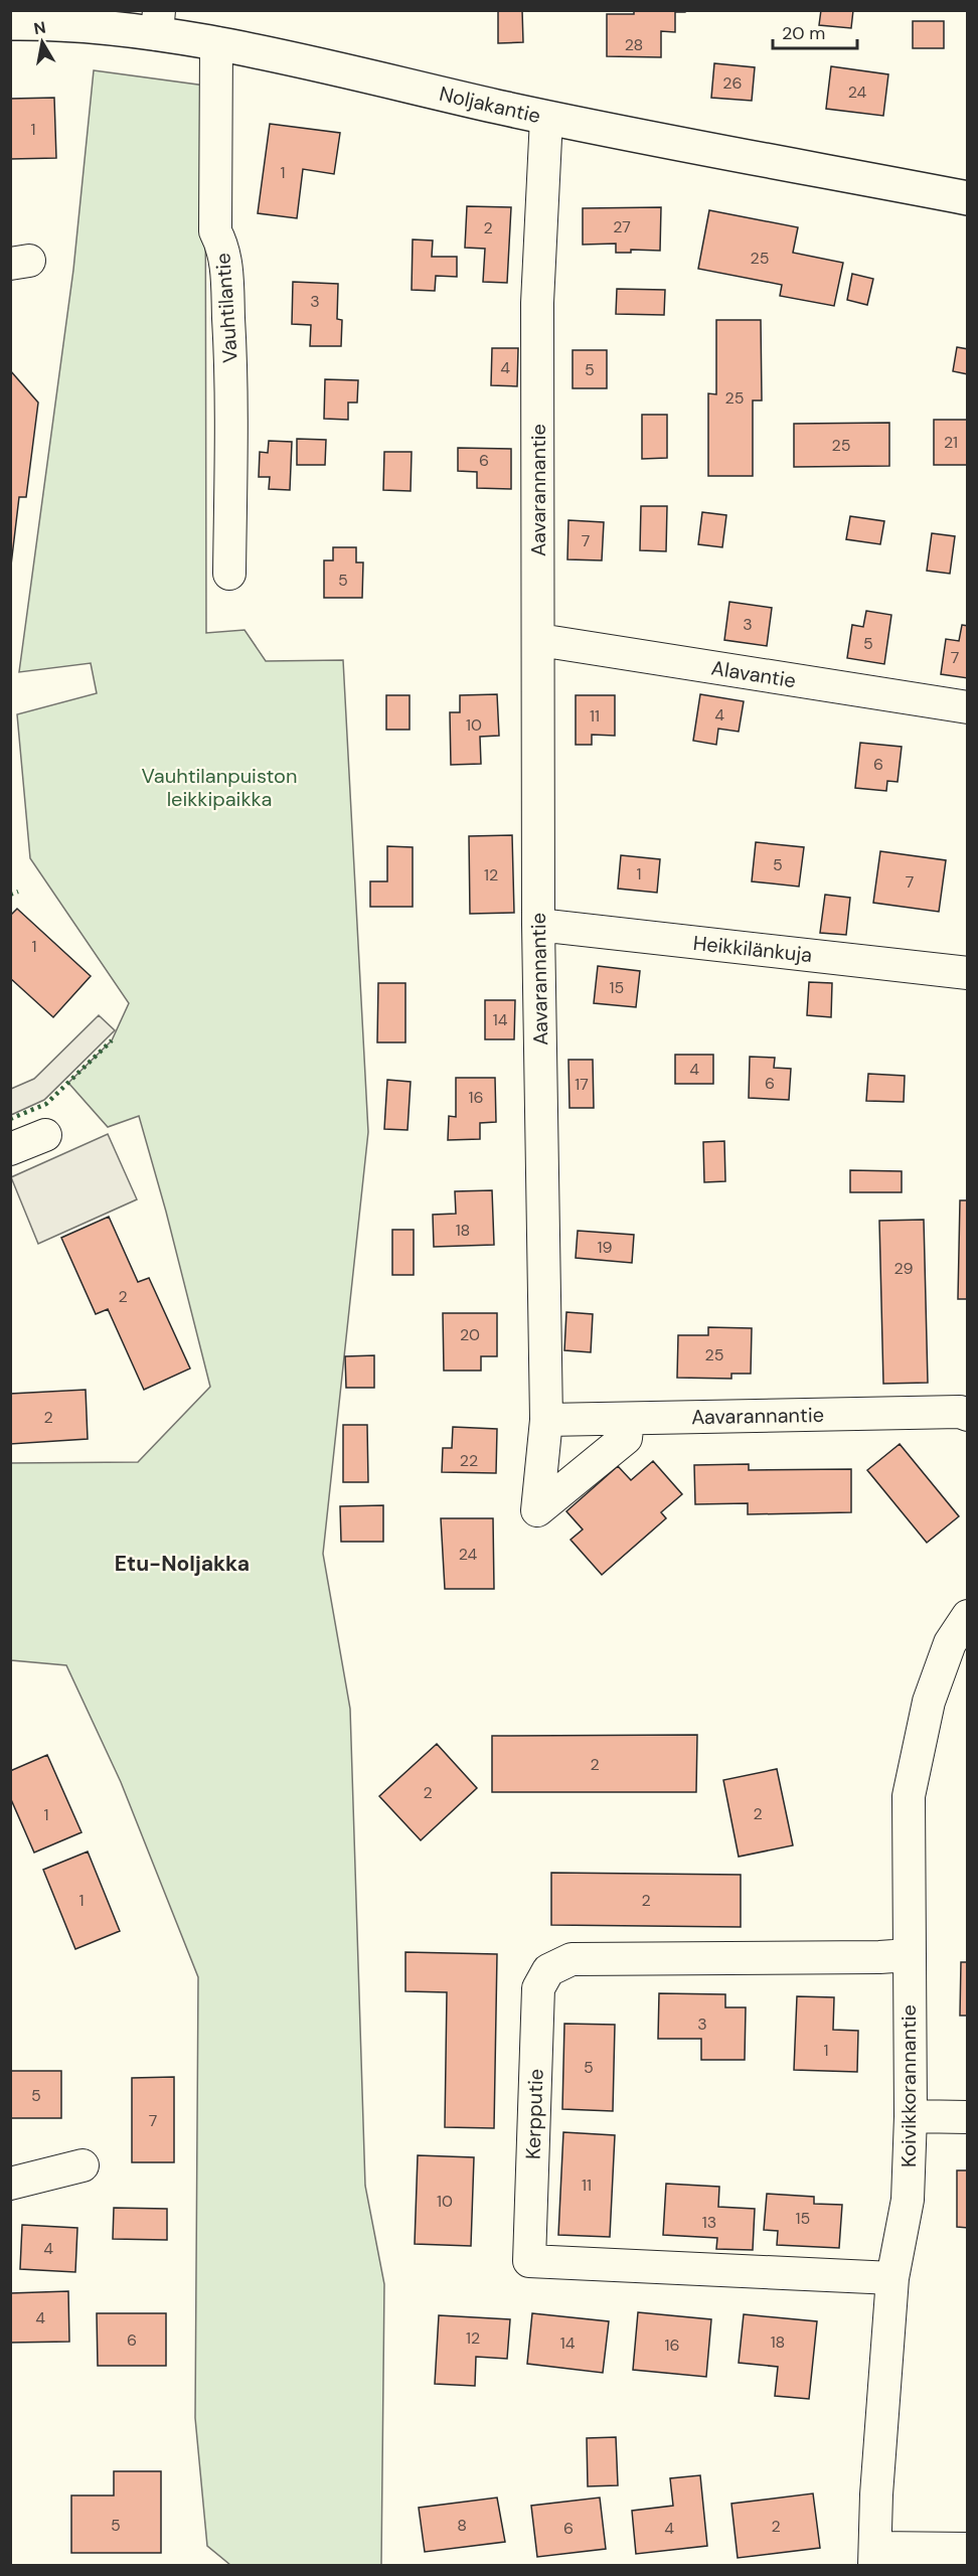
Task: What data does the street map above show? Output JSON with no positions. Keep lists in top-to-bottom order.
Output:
{
  "streets": {
    "main road": ["Noljakantie"],
    "street": [
      "Vauhtilantie",
      "Aavarannantie",
      "Alavantie",
      "Heikkilänkuja",
      "Koivikkorannantie",
      "Kerpputie"
    ]
  },
  "crossings": [
    ["Noljakantie", "Vauhtilantie"],
    ["Noljakantie", "Aavarannantie"],
    ["Aavarannantie", "Alavantie"],
    ["Aavarannantie", "Heikkilänkuja"],
    ["Koivikkorannantie", "Kerpputie"]
  ],
  "districts": ["Etu-Noljakka"],
  "parks": ["Vauhtilanpuiston leikkipaikka"],
  "house_numbers": [
    "28",
    "26",
    "24",
    "1",
    "1",
    "27",
    "2",
    "25",
    "3",
    "4",
    "5",
    "25",
    "21",
    "25",
    "6",
    "7",
    "5",
    "3",
    "5",
    "7",
    "4",
    "11",
    "10",
    "6",
    "5",
    "1",
    "12",
    "7",
    "1",
    "15",
    "14",
    "4",
    "6",
    "17",
    "16",
    "18",
    "19",
    "29",
    "2",
    "20",
    "25",
    "2",
    "22",
    "24",
    "2",
    "2",
    "2",
    "1",
    "1",
    "2",
    "3",
    "1",
    "5",
    "5",
    "7",
    "11",
    "10",
    "15",
    "13",
    "4",
    "4",
    "12",
    "6",
    "18",
    "14",
    "16",
    "5",
    "8",
    "2",
    "6",
    "4"
  ],
  "scale_bar": "20 m",
  "north": "top"
}
